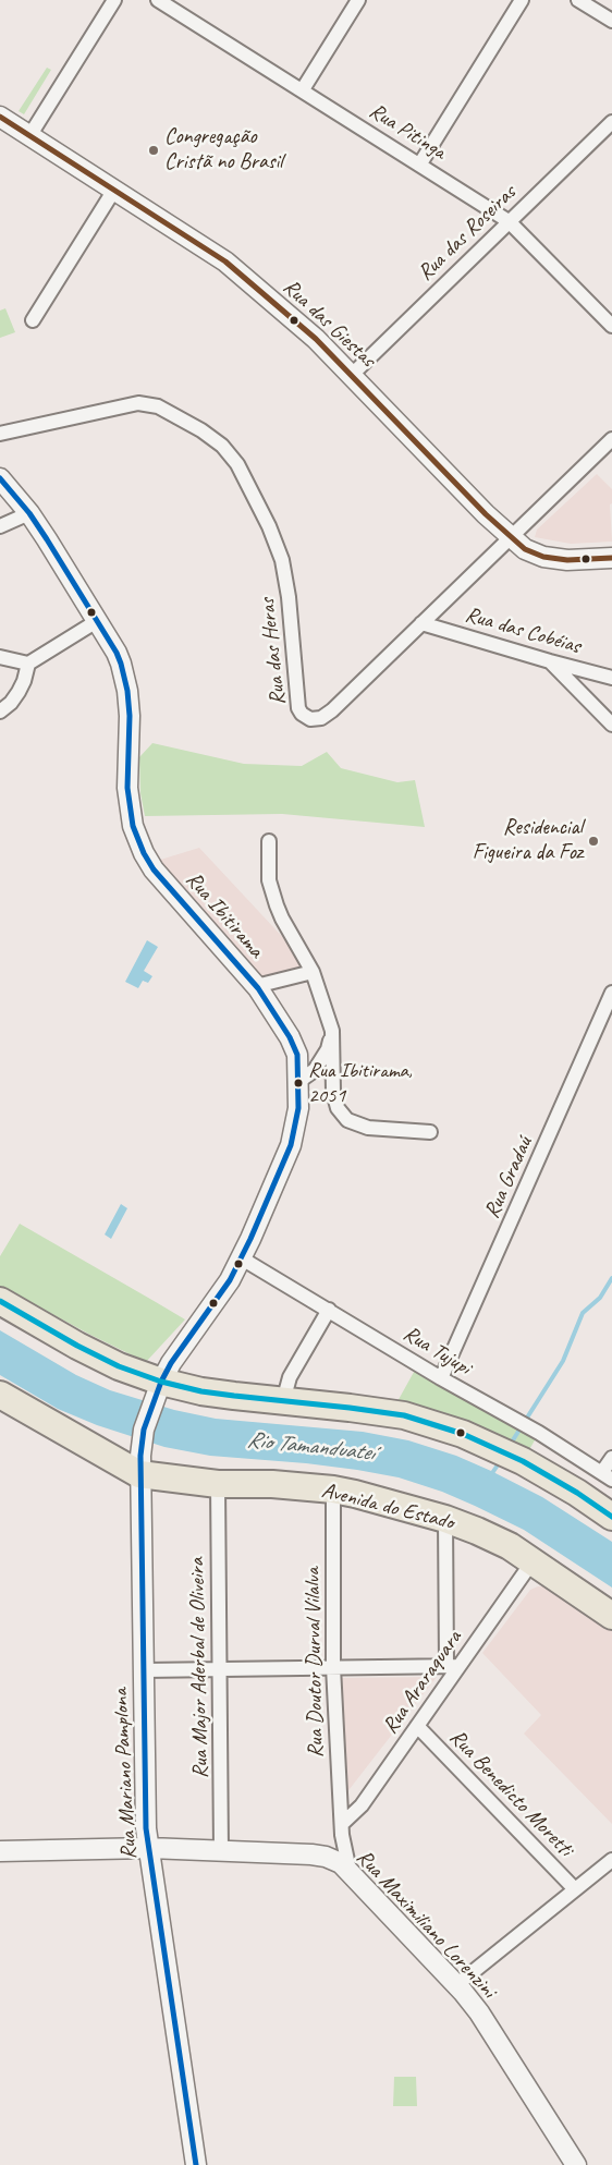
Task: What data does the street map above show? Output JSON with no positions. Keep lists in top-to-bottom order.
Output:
{
  "streets": {
    "highway": ["Avenida do Estado"],
    "main road": [
      "Rua das Giestas",
      "Rua Ibitirama",
      "Rua Mariano Pamplona",
      "Rua Maximiliano Lorenzini"
    ],
    "street": [
      "Rua Pitinga",
      "Rua das Roseiras",
      "Rua das Cobéias",
      "Rua das Heras",
      "Rua Gradaú",
      "Rua Tujupi",
      "Rua Doutor Durval Vilalva",
      "Rua Major Aderbal de Oliveira",
      "Rua Araraquara",
      "Rua Benedicto Moretti"
    ]
  },
  "crossings": [
    ["Rua Pitinga", "Rua das Roseiras"],
    ["Rua das Roseiras", "Rua das Giestas"],
    ["Rua das Giestas", "Rua das Heras"],
    ["Rua das Cobéias", "Rua das Heras"],
    ["Rua Ibitirama", "Rua Tujupi"],
    ["Rua Ibitirama", "Rua Mariano Pamplona"],
    ["Rua Gradaú", "Rua Tujupi"],
    ["Avenida do Estado", "Rua Doutor Durval Vilalva"],
    ["Avenida do Estado", "Rua Major Aderbal de Oliveira"],
    ["Avenida do Estado", "Rua Araraquara"],
    ["Avenida do Estado", "Rua Mariano Pamplona"],
    ["Rua Doutor Durval Vilalva", "Rua Araraquara"],
    ["Rua Doutor Durval Vilalva", "Rua Maximiliano Lorenzini"],
    ["Rua Major Aderbal de Oliveira", "Rua Maximiliano Lorenzini"],
    ["Rua Araraquara", "Rua Benedicto Moretti"],
    ["Rua Mariano Pamplona", "Rua Maximiliano Lorenzini"]
  ],
  "water": ["Rio Tamanduateí"],
  "places": ["Congregação Cristã no Brasil", "Residencial Figueira da Foz", "Rua Ibitirama, 2051"]
}
